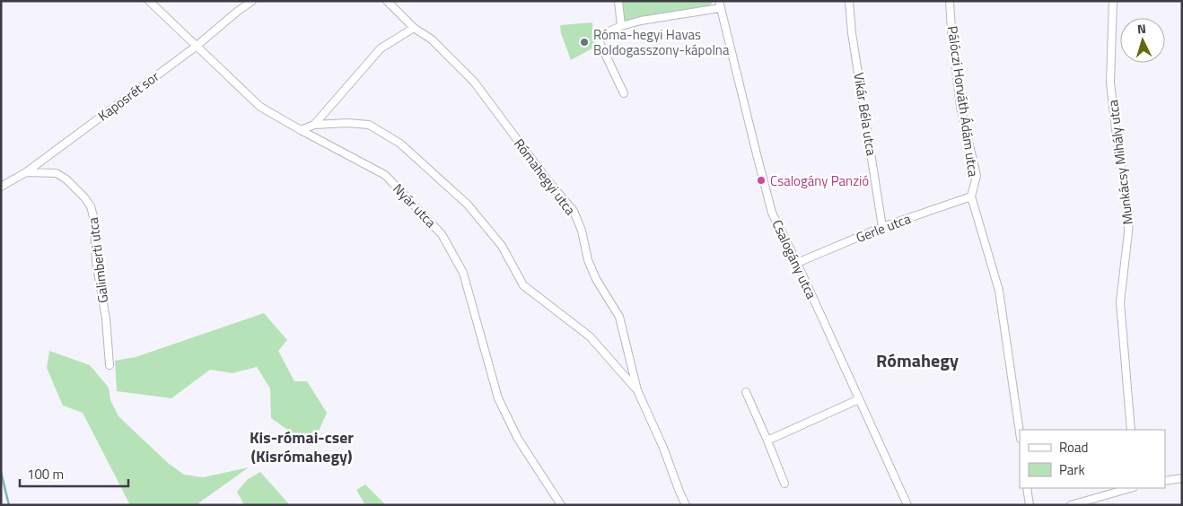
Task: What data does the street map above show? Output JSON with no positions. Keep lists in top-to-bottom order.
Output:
{
  "streets": {
    "street": [
      "Kaposrét sor",
      "Pálóczi Horváth Ádám utca",
      "Vikár Béla utca",
      "Munkácsy Mihály utca",
      "Rómahegyi utca",
      "Nyár utca",
      "Gerle utca",
      "Csalogány utca",
      "Galimberti utca"
    ]
  },
  "crossings": [
    ["Kaposrét sor", "Nyár utca"],
    ["Kaposrét sor", "Galimberti utca"],
    ["Pálóczi Horváth Ádám utca", "Gerle utca"],
    ["Vikár Béla utca", "Gerle utca"],
    ["Gerle utca", "Csalogány utca"]
  ],
  "districts": ["Rómahegy", "Kis-római-cser (Kisrómahegy)"],
  "places": ["Róma-hegyi Havas Boldogasszony-kápolna", "Csalogány Panzió"],
  "legend": ["Road", "Park"],
  "scale_bar": "100 m",
  "north": "top"
}
